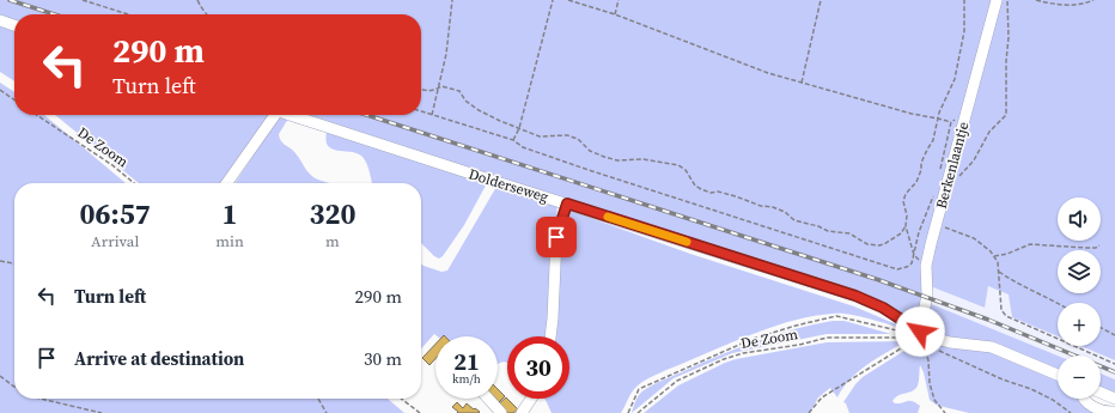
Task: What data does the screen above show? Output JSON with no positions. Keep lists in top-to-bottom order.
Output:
{
  "streets": {
    "street": ["Berkenlaantje", "Dolderseweg"],
    "path": ["De Zoom"]
  },
  "crossings": [
    ["De Zoom", "Berkenlaantje"],
    ["De Zoom", "Dolderseweg"],
    ["Berkenlaantje", "Dolderseweg"]
  ],
  "page": {
    "turn": ["290 m", "Turn left"],
    "eta": [
      "06:57",
      "Arrival",
      "1",
      "min",
      "320",
      "m"
    ],
    "map_buttons": ["+", "−"],
    "list": [
      {
        "name": "Turn left",
        "value": "290 m"
      },
      {
        "name": "Arrive at destination",
        "value": "30 m"
      }
    ],
    "speed": "21 km/h",
    "limit": "30"
  }
}
